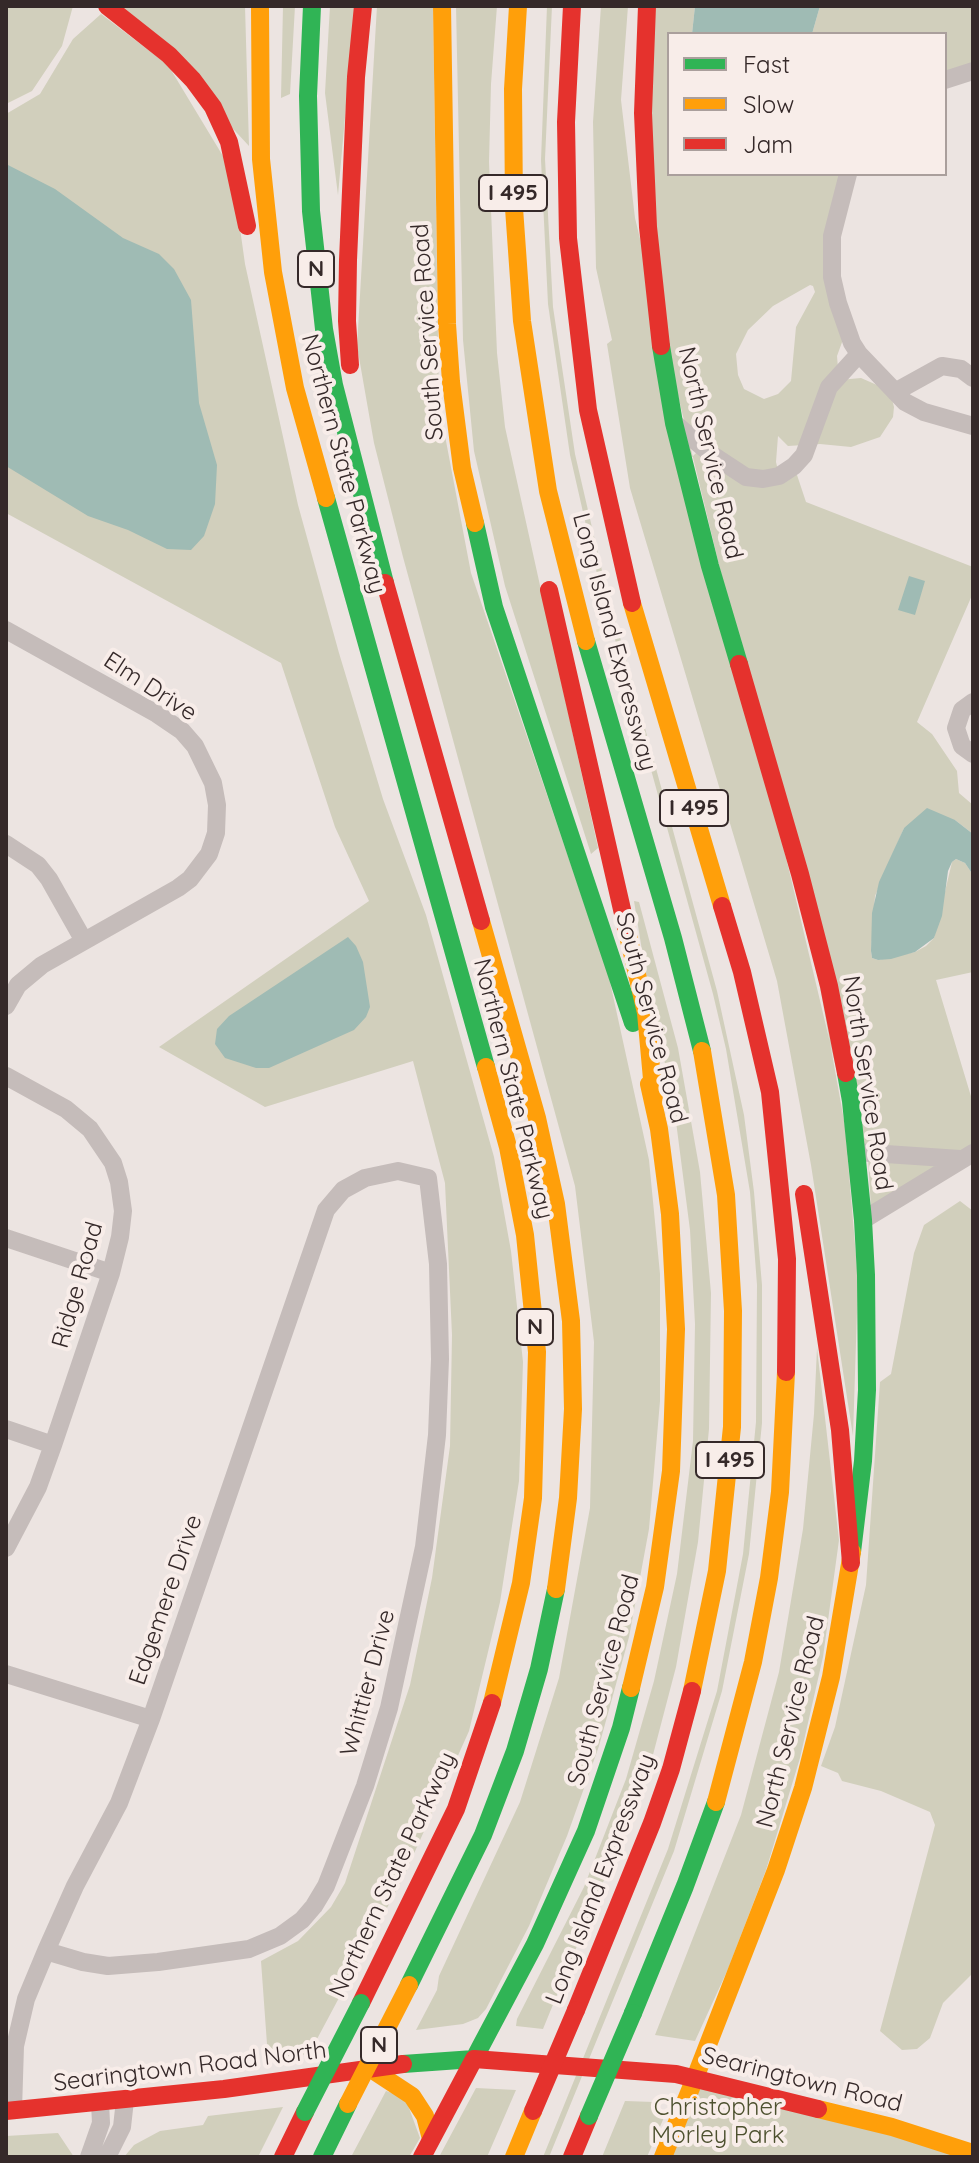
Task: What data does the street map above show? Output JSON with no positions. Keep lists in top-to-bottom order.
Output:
{
  "streets": {
    "main road": [
      "I 495",
      "N",
      "South Service Road",
      "North Service Road",
      "Northern State Parkway",
      "Long Island Expressway",
      "Searingtown Road North",
      "Searingtown Road"
    ],
    "street": [
      "Elm Drive",
      "Ridge Road",
      "Edgemere Drive",
      "Whittier Drive"
    ]
  },
  "crossings": [
    ["South Service Road", "Searingtown Road North"],
    ["South Service Road", "Searingtown Road"],
    ["North Service Road", "Searingtown Road"],
    ["Edgemere Drive", "Whittier Drive"],
    ["Edgemere Drive", "Searingtown Road North"],
    ["Searingtown Road North", "Searingtown Road"]
  ],
  "parks": ["Christopher Morley Park"],
  "legend": ["Fast", "Slow", "Jam"]
}
